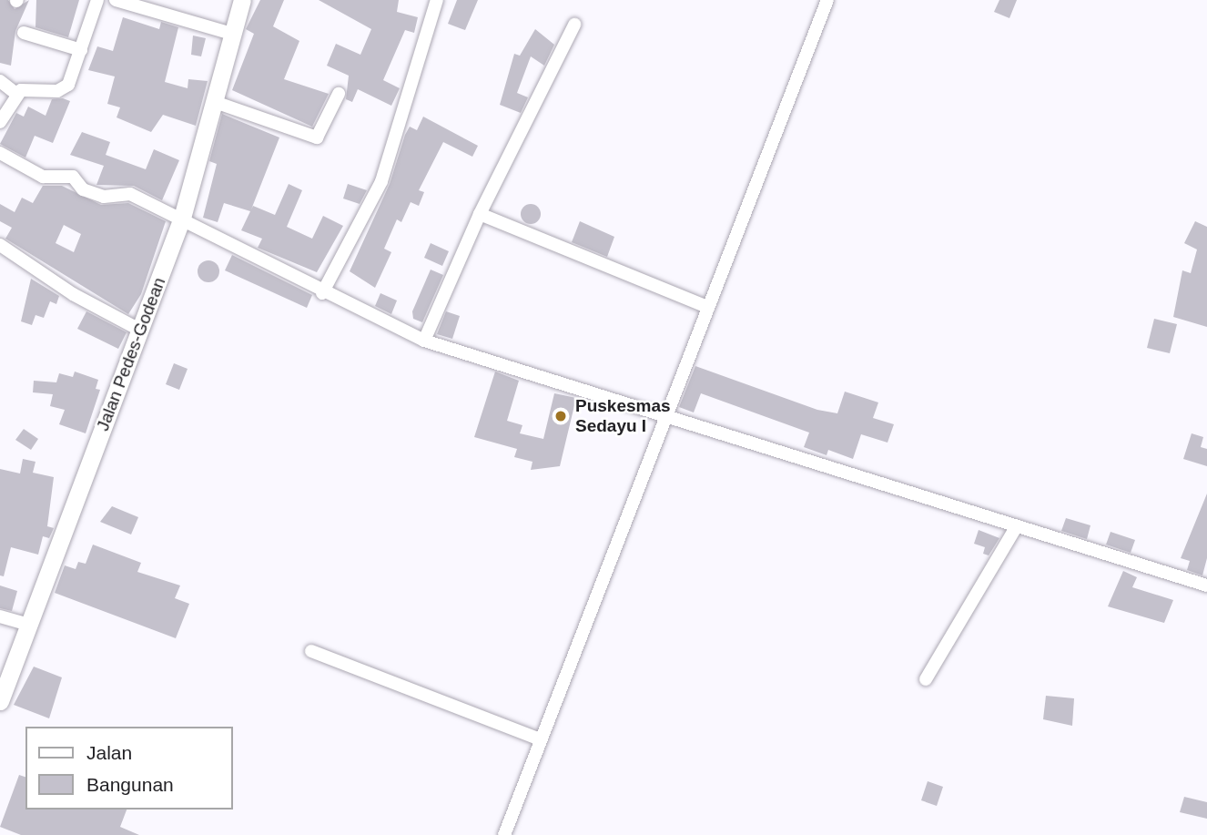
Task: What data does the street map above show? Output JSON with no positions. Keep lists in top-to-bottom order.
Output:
{
  "streets": {
    "street": ["Jalan Pedes-Godean"]
  },
  "places": ["Puskesmas Sedayu I"],
  "legend": ["Jalan", "Bangunan"]
}
